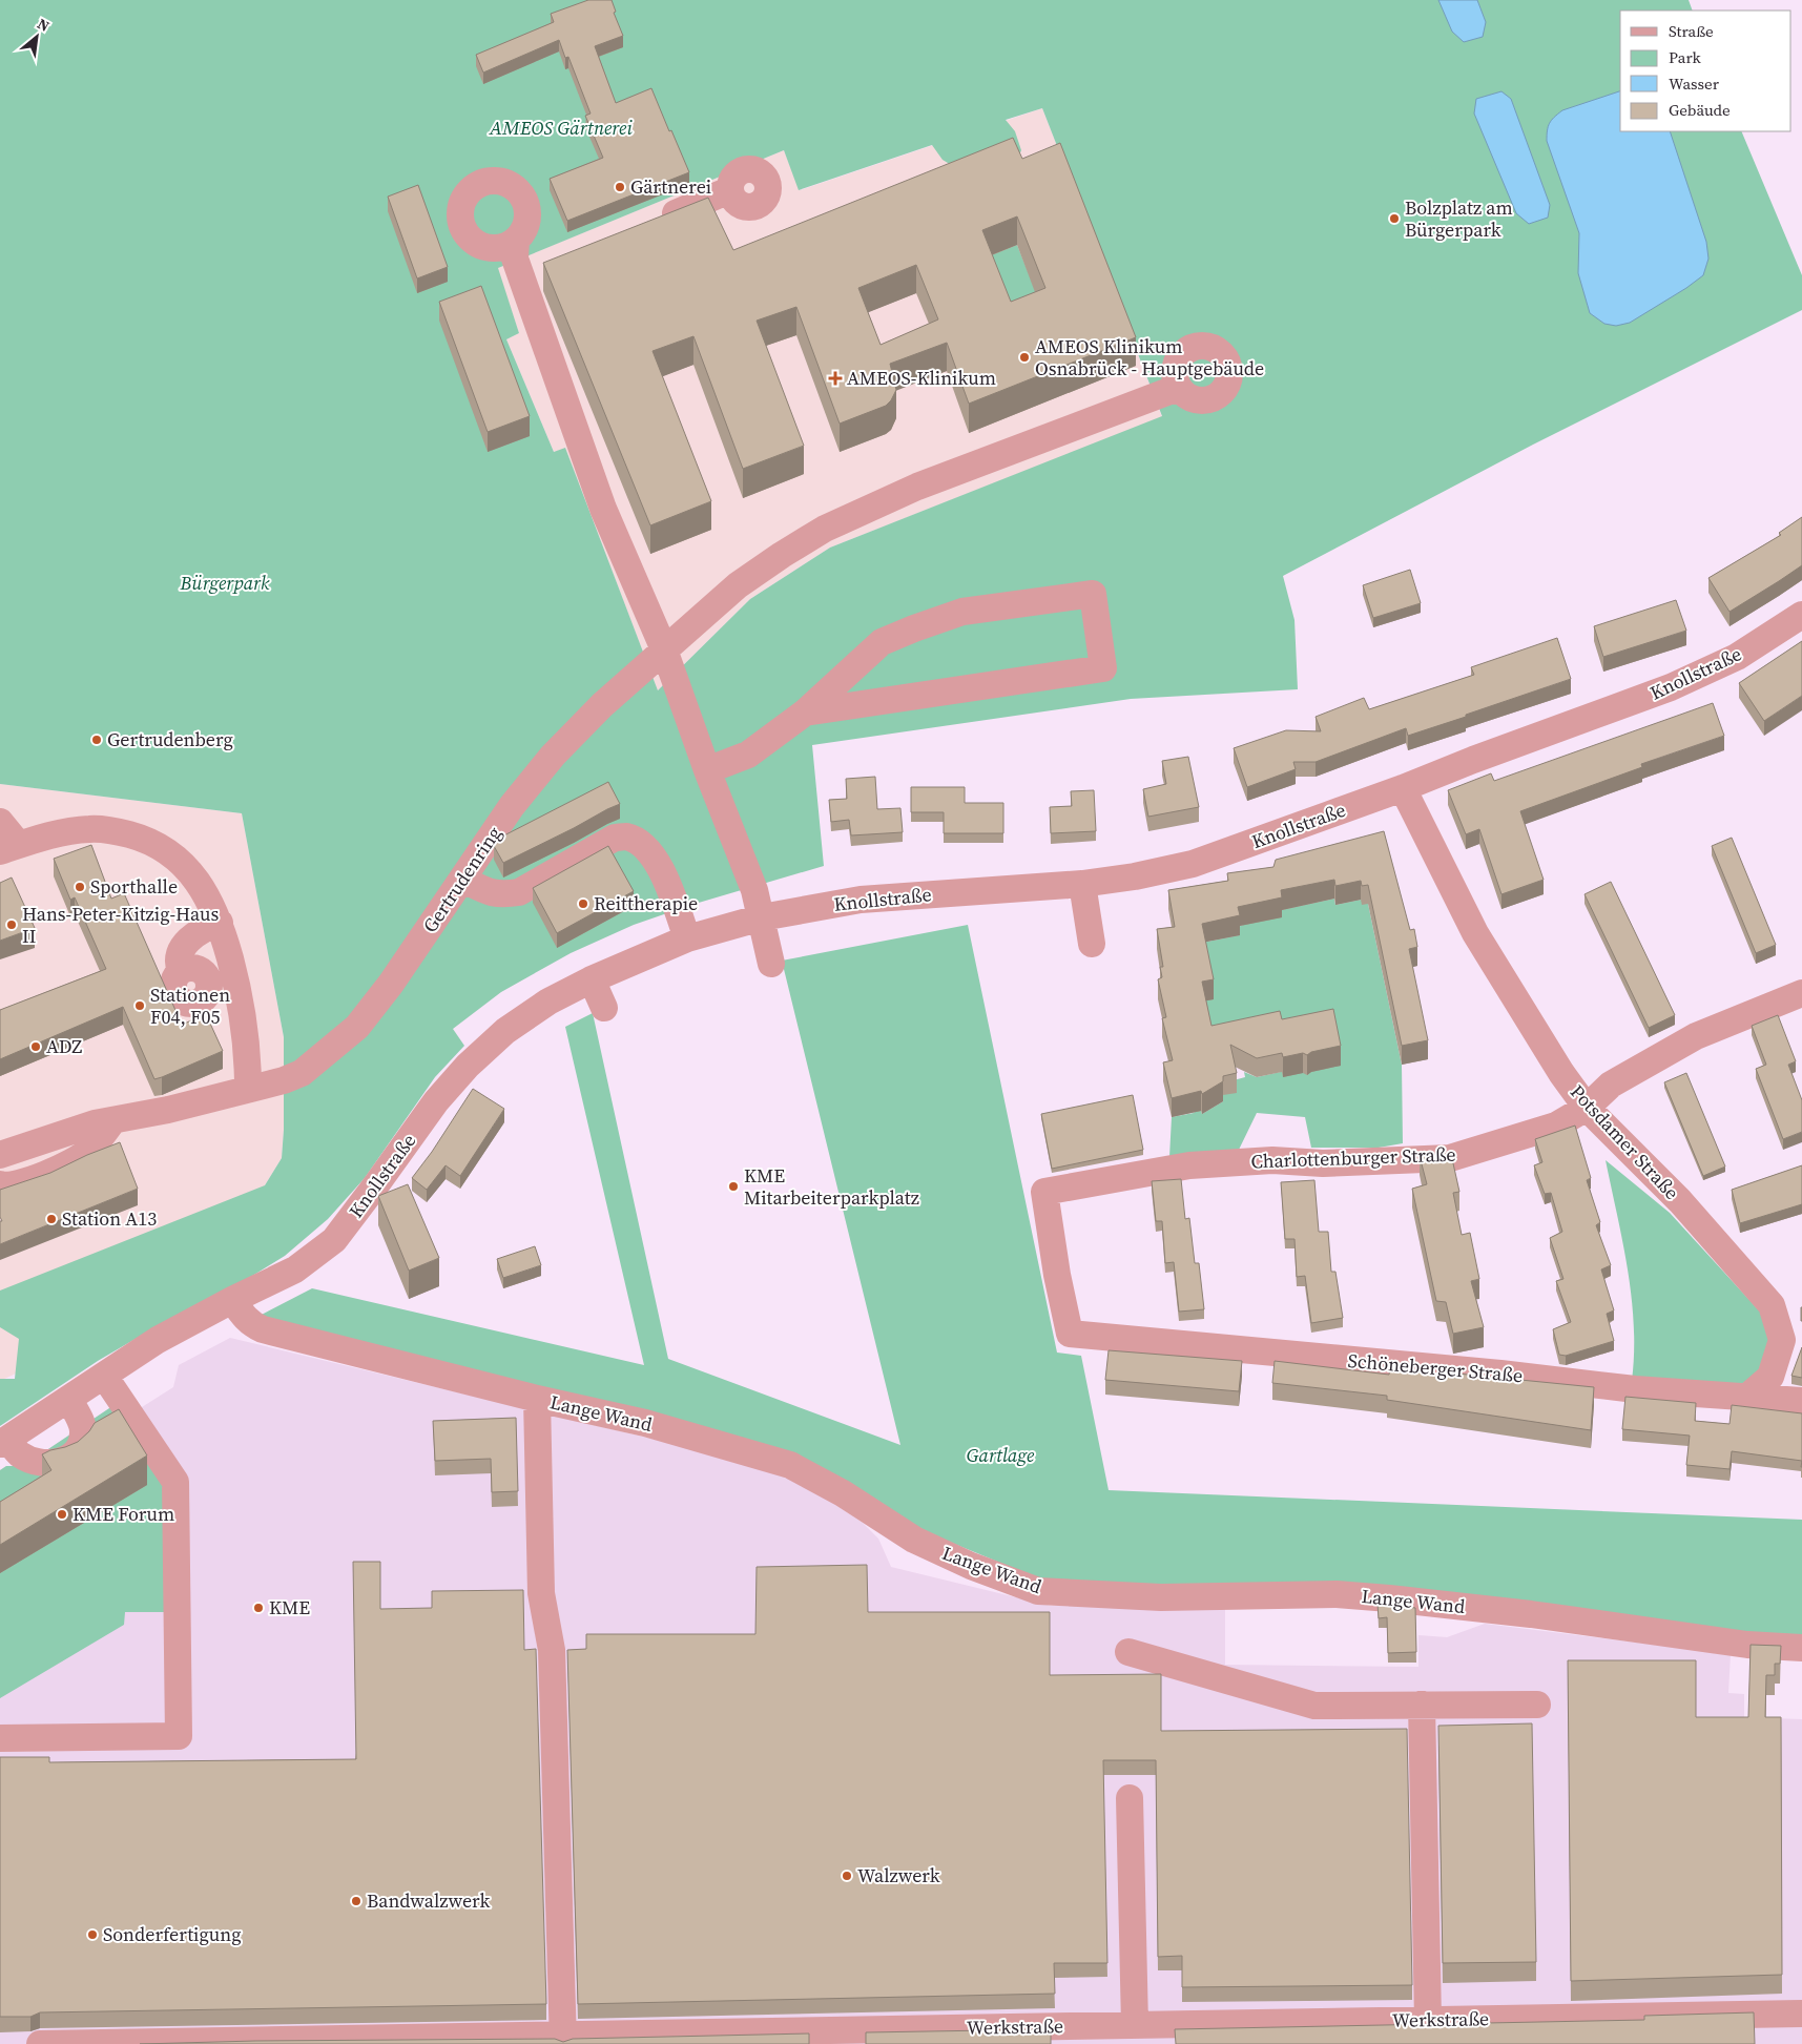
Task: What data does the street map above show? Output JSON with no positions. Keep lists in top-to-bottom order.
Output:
{
  "streets": {
    "street": [
      "Knollstraße",
      "Gertrudenring",
      "Potsdamer Straße",
      "Charlottenburger Straße",
      "Schöneberger Straße",
      "Lange Wand",
      "Werkstraße"
    ]
  },
  "crossings": [
    ["Knollstraße", "Potsdamer Straße"],
    ["Knollstraße", "Lange Wand"],
    ["Potsdamer Straße", "Charlottenburger Straße"],
    ["Potsdamer Straße", "Schöneberger Straße"],
    ["Charlottenburger Straße", "Schöneberger Straße"]
  ],
  "parks": ["AMEOS Gärtnerei", "Bürgerpark", "Gartlage"],
  "places": {
    "other": [
      "Gärtnerei",
      "Bolzplatz am Bürgerpark",
      "AMEOS Klinikum Osnabrück - Hauptgebäude",
      "Gertrudenberg",
      "Sporthalle",
      "Reittherapie",
      "Hans-Peter-Kitzig-Haus II",
      "Stationen F04, F05",
      "ADZ",
      "KME Mitarbeiterparkplatz",
      "Station A13",
      "KME Forum",
      "KME",
      "Walzwerk",
      "Bandwalzwerk",
      "Sonderfertigung"
    ],
    "health": ["AMEOS-Klinikum"]
  },
  "legend": [
    "Straße",
    "Park",
    "Wasser",
    "Gebäude"
  ],
  "north": "top right"
}
